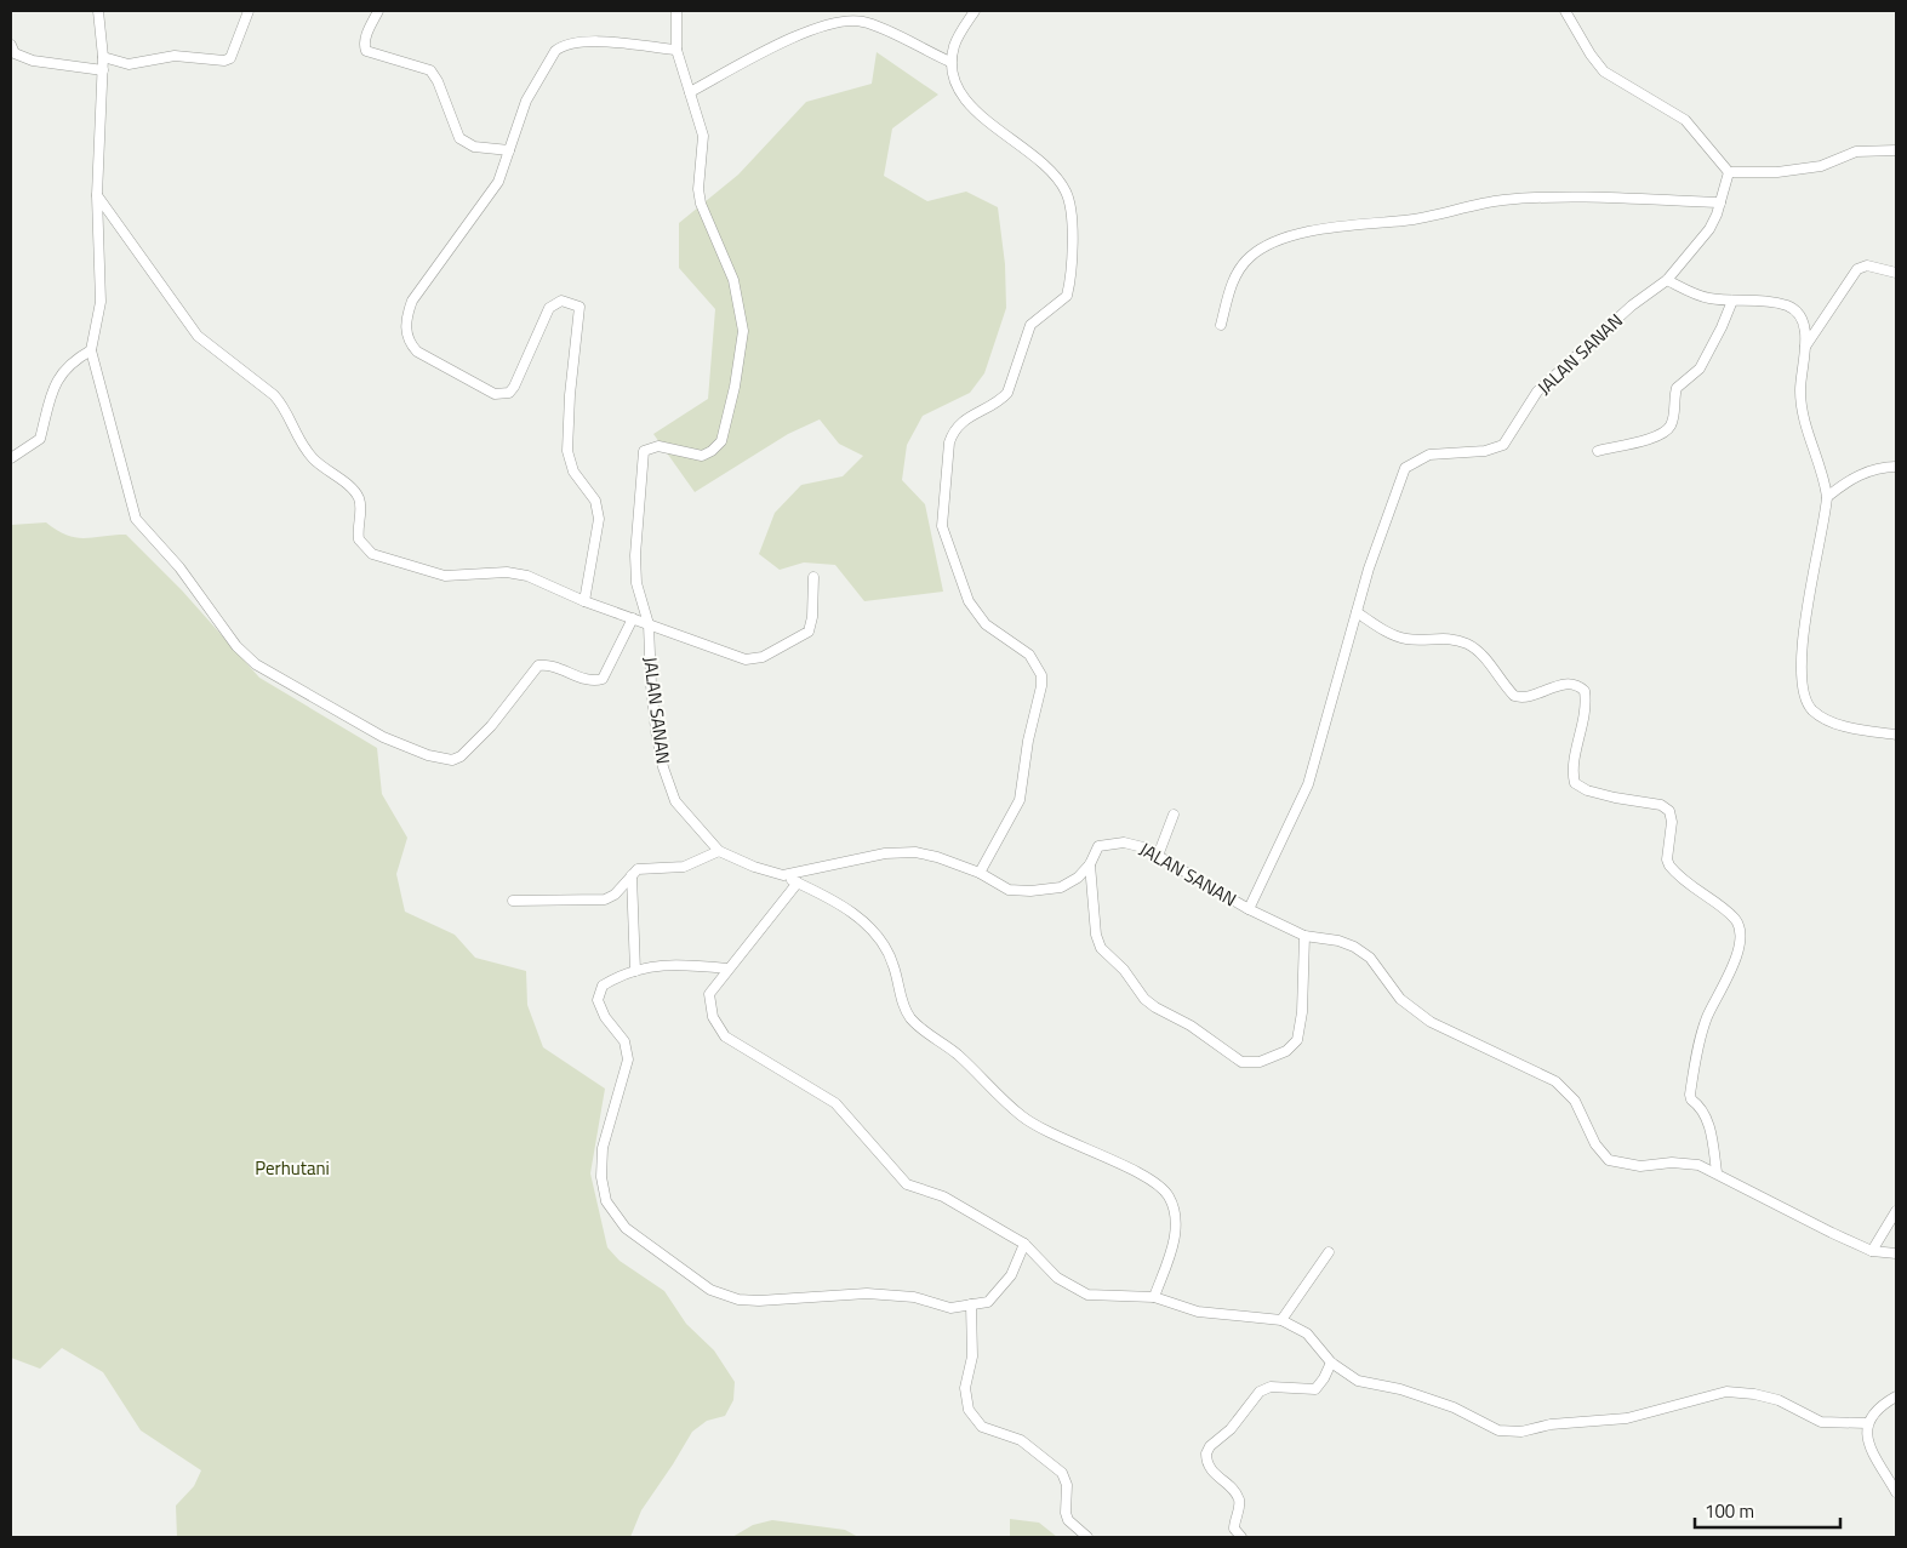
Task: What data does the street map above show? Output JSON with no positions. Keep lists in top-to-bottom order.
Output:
{
  "streets": {
    "street": ["JALAN SANAN"]
  },
  "parks": ["Perhutani"],
  "scale_bar": "100 m"
}
